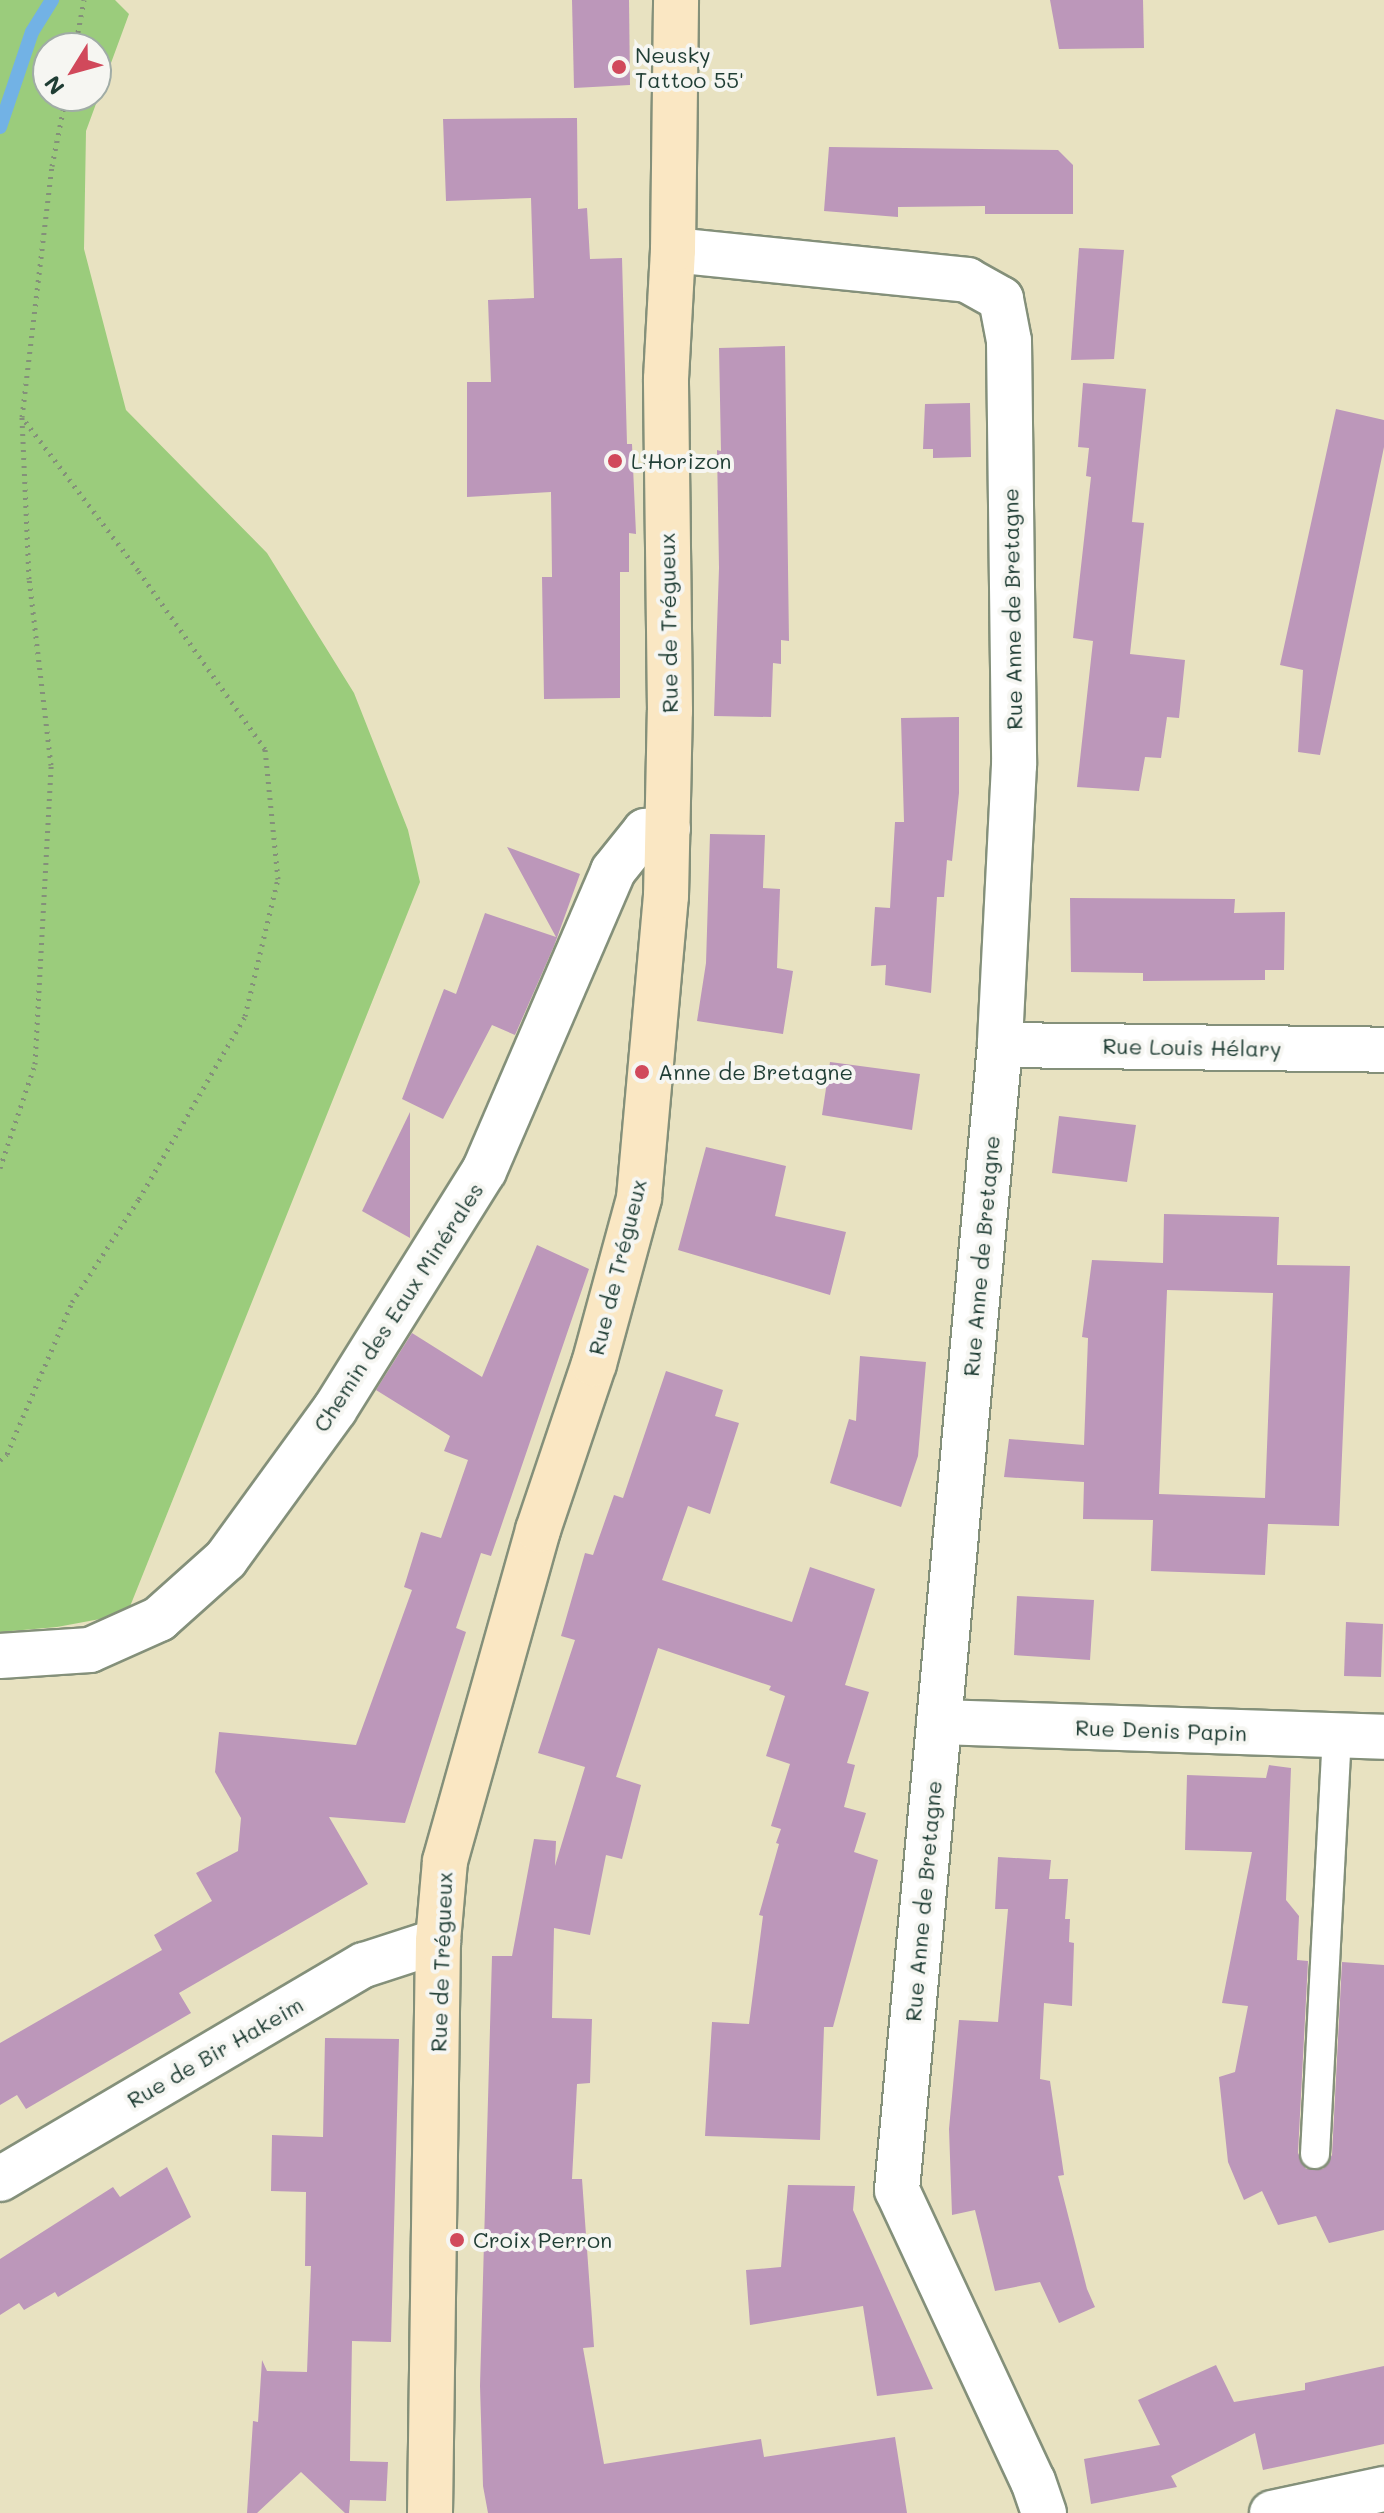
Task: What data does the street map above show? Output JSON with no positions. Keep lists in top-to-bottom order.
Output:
{
  "streets": {
    "main road": ["Rue de Trégueux"],
    "street": [
      "Rue Anne de Bretagne",
      "Rue Louis Hélary",
      "Chemin des Eaux Minérales",
      "Rue Denis Papin",
      "Rue de Bir Hakeim"
    ]
  },
  "crossings": [
    ["Rue Anne de Bretagne", "Rue de Trégueux"],
    ["Rue Anne de Bretagne", "Rue Louis Hélary"],
    ["Rue Anne de Bretagne", "Rue Denis Papin"],
    ["Rue de Trégueux", "Chemin des Eaux Minérales"],
    ["Rue de Trégueux", "Rue de Bir Hakeim"]
  ],
  "places": [
    "Neusky Tattoo 55'",
    "L'Horizon",
    "Anne de Bretagne",
    "Croix Perron"
  ],
  "north": "bottom left"
}
